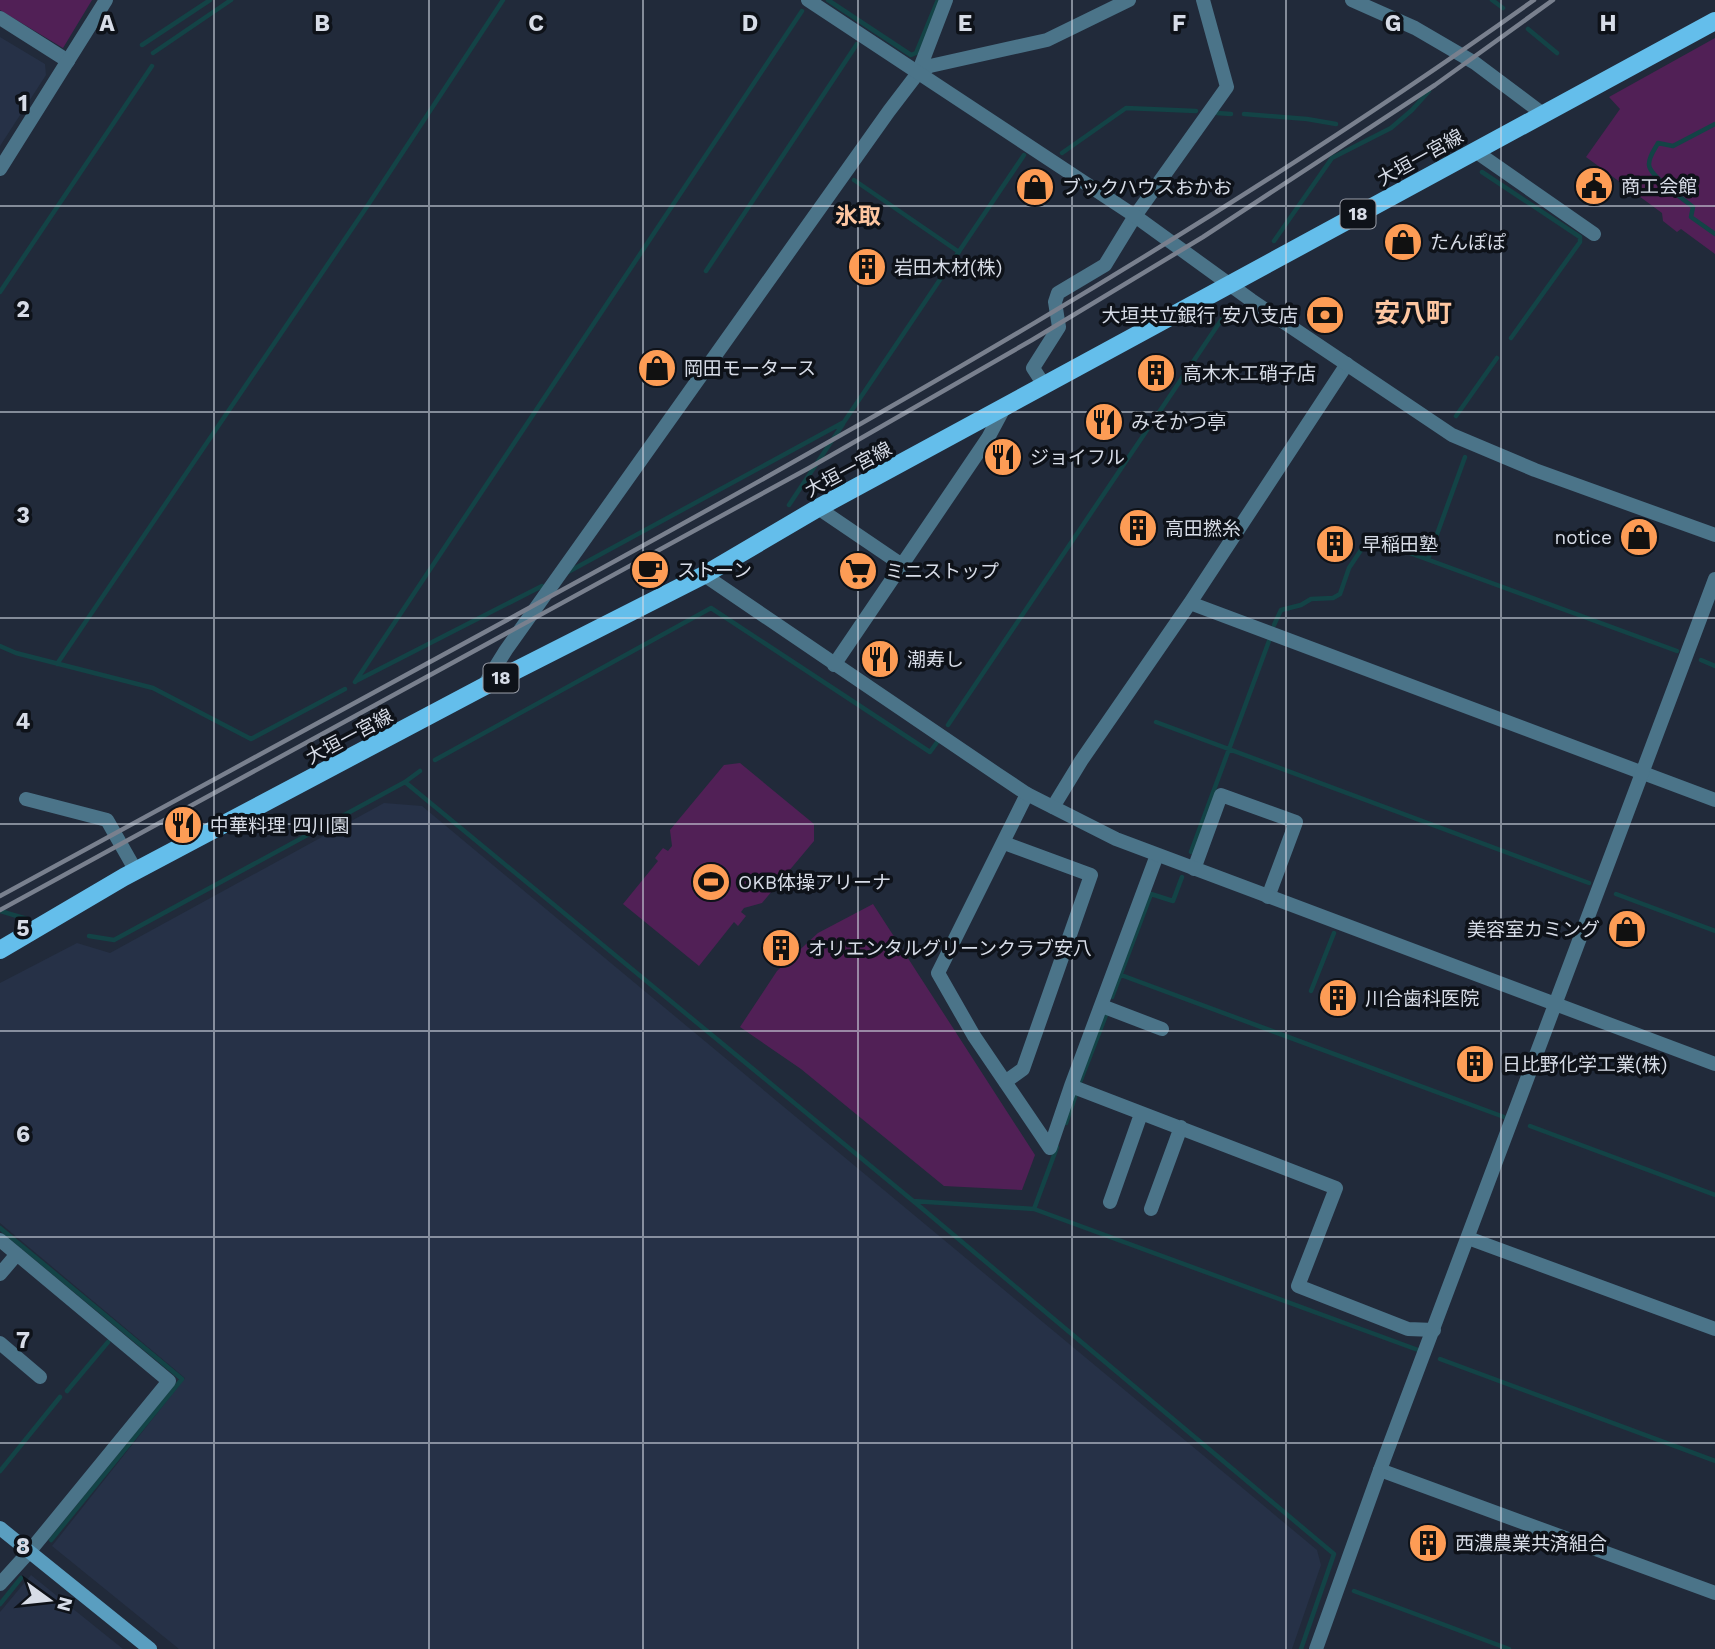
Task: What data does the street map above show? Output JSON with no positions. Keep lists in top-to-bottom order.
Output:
{
  "streets": {
    "main road": ["大垣一宮線", "18"]
  },
  "districts": ["氷取", "安八町"],
  "places": {
    "public building": ["商工会館"],
    "shop": [
      "ブックハウスおかお",
      "たんぽぽ",
      "岡田モータース",
      "notice",
      "美容室カミング"
    ],
    "building": [
      "岩田木材(株)",
      "高木木工硝子店",
      "高田撚糸",
      "早稲田塾",
      "オリエンタルグリーンクラブ安八",
      "川合歯科医院",
      "日比野化学工業(株)",
      "西濃農業共済組合"
    ],
    "bank": ["大垣共立銀行 安八支店"],
    "restaurant": [
      "みそかつ亭",
      "ジョイフル",
      "潮寿し",
      "中華料理 四川園"
    ],
    "cafe": ["ストーン"],
    "supermarket": ["ミニストップ"],
    "sports": ["OKB体操アリーナ"]
  },
  "north": "right",
  "grid": {
    "columns": [
      "A",
      "B",
      "C",
      "D",
      "E",
      "F",
      "G",
      "H"
    ],
    "rows": [
      "1",
      "2",
      "3",
      "4",
      "5",
      "6",
      "7",
      "8"
    ]
  }
}
